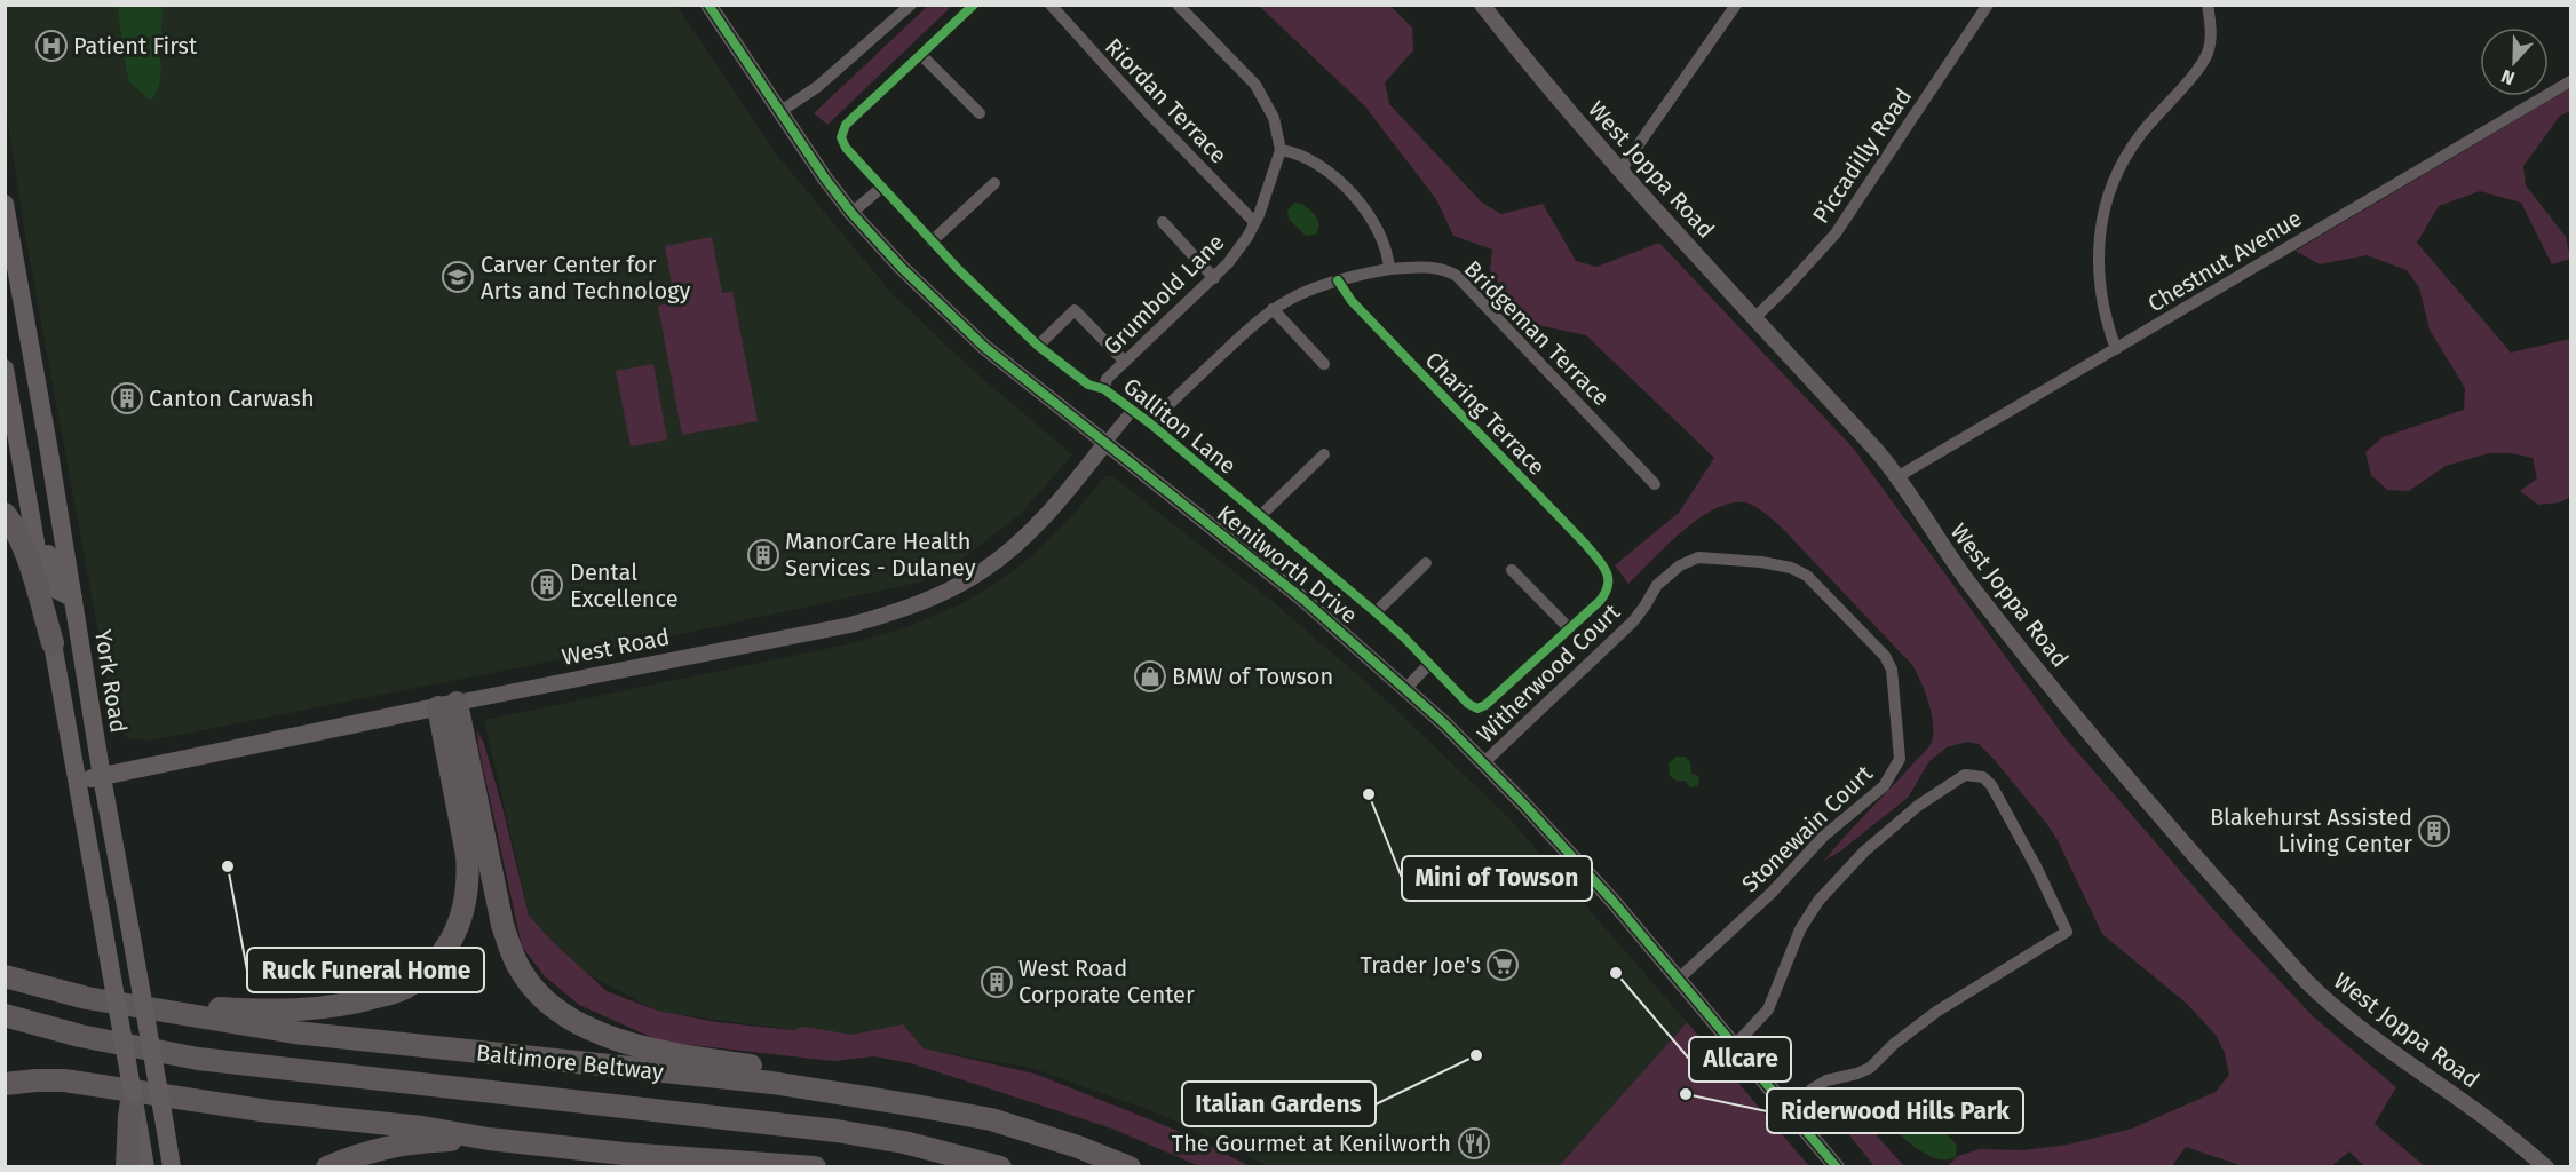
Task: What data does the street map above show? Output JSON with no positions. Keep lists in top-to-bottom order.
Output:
{
  "streets": {
    "highway": ["Baltimore Beltway"],
    "main road": ["West Road", "York Road"],
    "street": [
      "Riordan Terrace",
      "Piccadilly Road",
      "West Joppa Road",
      "Chestnut Avenue",
      "Grumbold Lane",
      "Bridgeman Terrace",
      "Charing Terrace",
      "Galliton Lane",
      "Kenilworth Drive",
      "Witherwood Court",
      "Stonewain Court"
    ]
  },
  "crossings": [
    ["Riordan Terrace", "Grumbold Lane"],
    ["Piccadilly Road", "West Joppa Road"],
    ["West Joppa Road", "Chestnut Avenue"],
    ["Grumbold Lane", "Galliton Lane"],
    ["Bridgeman Terrace", "Charing Terrace"],
    ["Bridgeman Terrace", "Galliton Lane"],
    ["Charing Terrace", "Galliton Lane"],
    ["Galliton Lane", "Kenilworth Drive"],
    ["Galliton Lane", "West Road"],
    ["Kenilworth Drive", "West Road"],
    ["Kenilworth Drive", "Witherwood Court"],
    ["Kenilworth Drive", "Stonewain Court"],
    ["West Road", "York Road"],
    ["Witherwood Court", "Stonewain Court"]
  ],
  "places": {
    "hospital": ["Patient First"],
    "school or university": ["Carver Center for Arts and Technology"],
    "building": [
      "Canton Carwash",
      "ManorCare Health Services - Dulaney",
      "Dental Excellence",
      "Blakehurst Assisted Living Center",
      "West Road Corporate Center"
    ],
    "shop": ["BMW of Towson"],
    "other": [
      "Mini of Towson",
      "Ruck Funeral Home",
      "Allcare",
      "Italian Gardens",
      "Riderwood Hills Park"
    ],
    "supermarket": ["Trader Joe's"],
    "restaurant": ["The Gourmet at Kenilworth"]
  },
  "north": "bottom"
}
